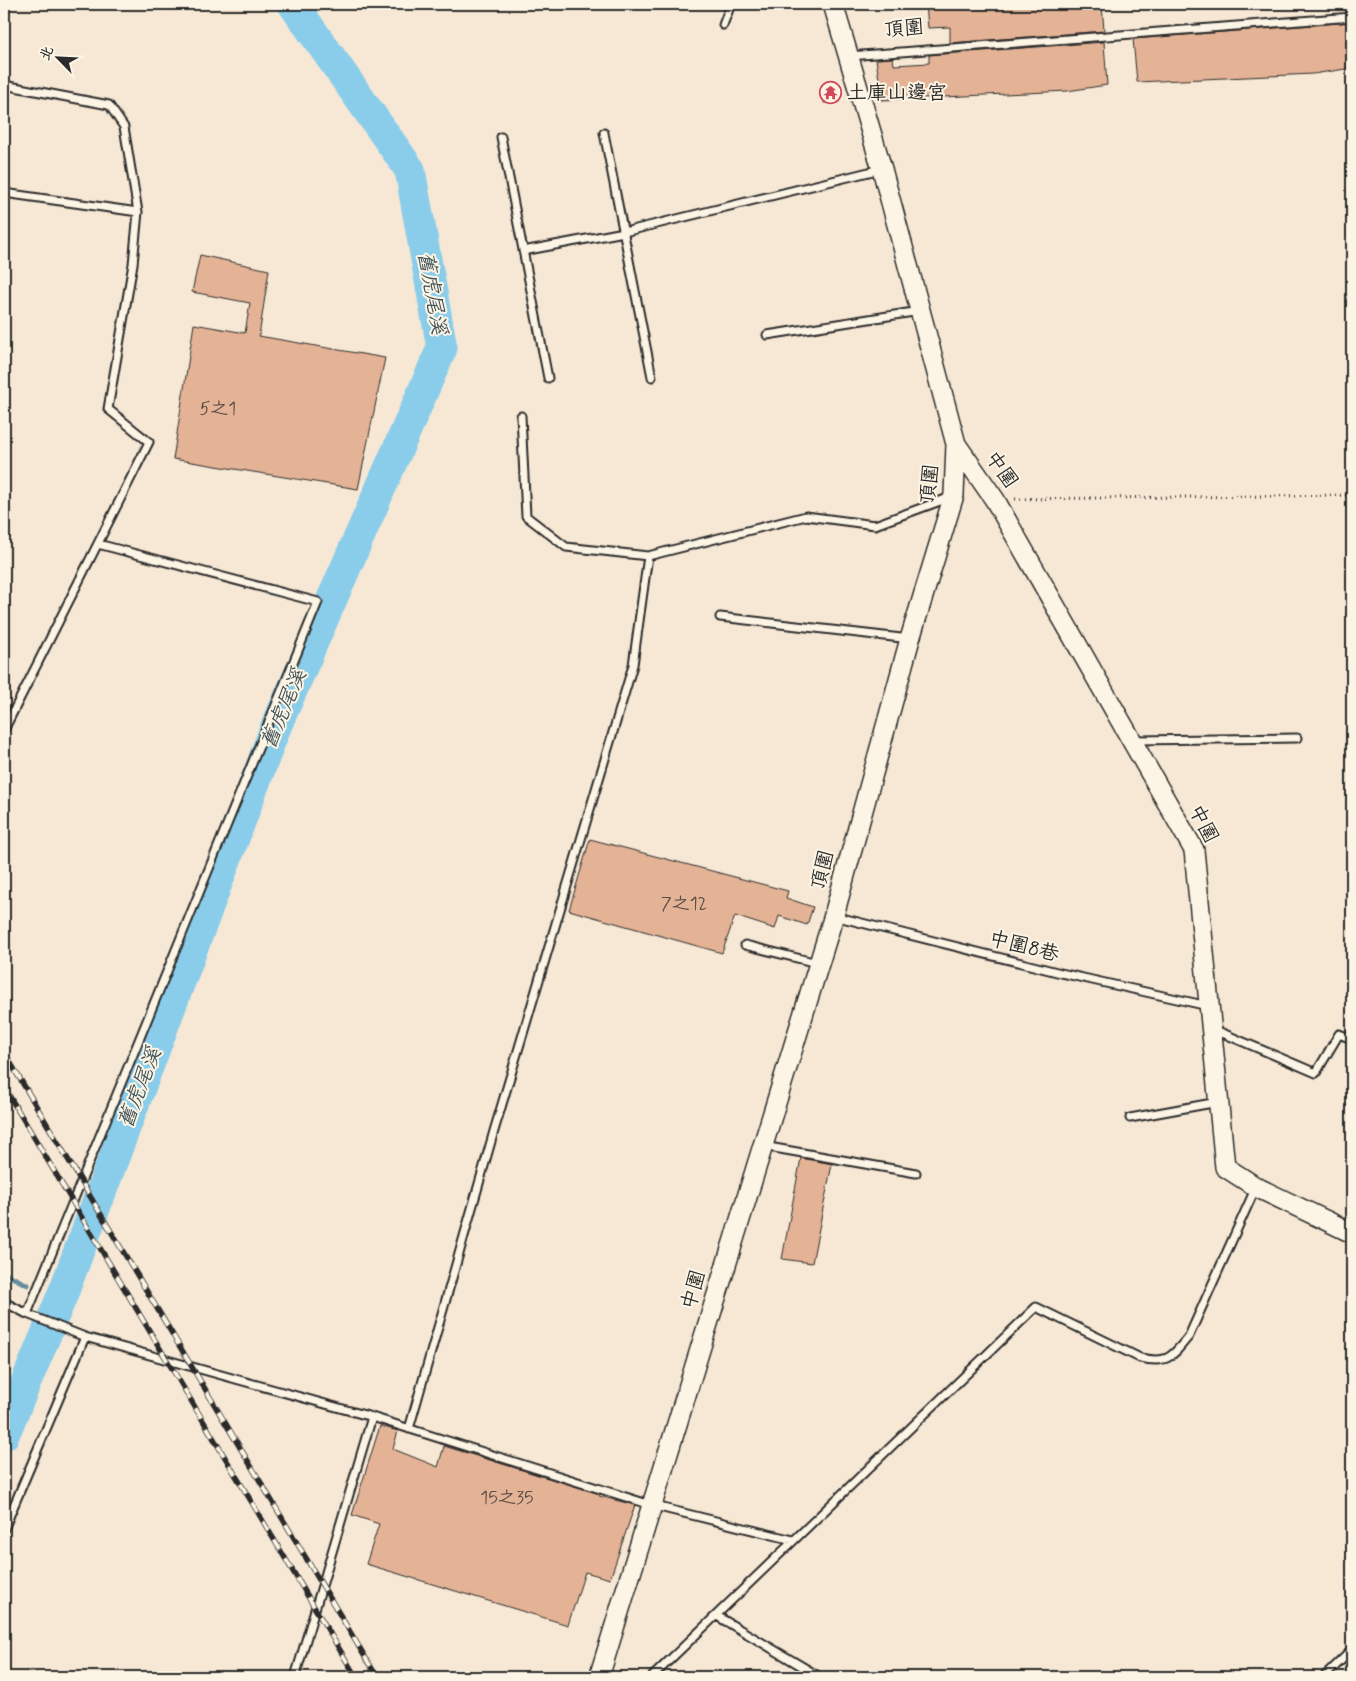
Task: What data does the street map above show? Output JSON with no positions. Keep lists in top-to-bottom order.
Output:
{
  "streets": {
    "street": ["頂圍", "中圍"],
    "lane": ["中圍8巷"]
  },
  "crossings": [
    ["頂圍", "中圍"],
    ["頂圍", "中圍8巷"],
    ["中圍", "中圍8巷"]
  ],
  "water": ["舊虎尾溪"],
  "places": {
    "temple": ["土庫山邊宮"]
  },
  "house_numbers": ["5之1", "7之12", "15之35"],
  "north": "top left"
}
